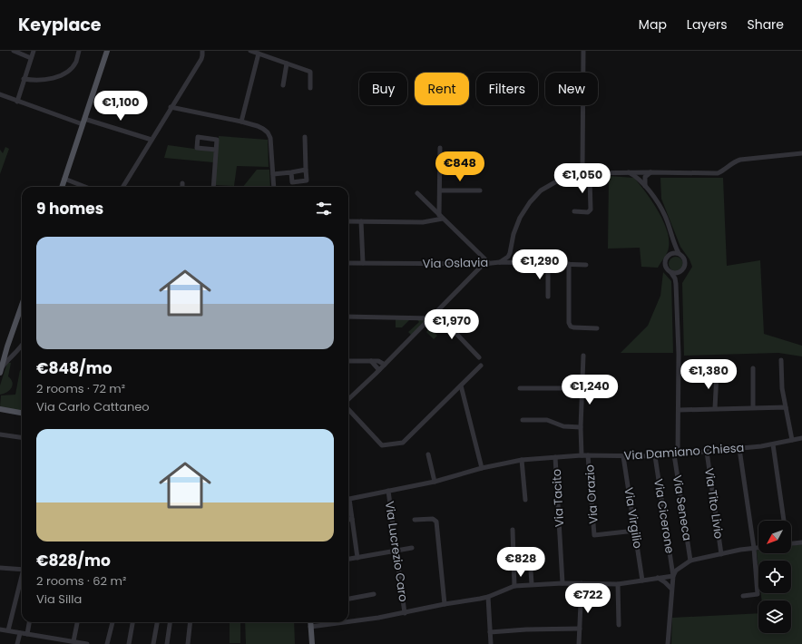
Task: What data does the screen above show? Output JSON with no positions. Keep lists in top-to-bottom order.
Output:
{
  "streets": {
    "street": [
      "Via Oslavia",
      "Via Damiano Chiesa",
      "Via Orazio",
      "Via Tacito",
      "Via Tito Livio",
      "Via Seneca",
      "Via Cicerone",
      "Via Virgilio",
      "Via Lucrezio Caro"
    ]
  },
  "crossings": [
    ["Via Damiano Chiesa", "Via Orazio"],
    ["Via Damiano Chiesa", "Via Tacito"],
    ["Via Damiano Chiesa", "Via Tito Livio"],
    ["Via Damiano Chiesa", "Via Seneca"],
    ["Via Damiano Chiesa", "Via Cicerone"],
    ["Via Damiano Chiesa", "Via Virgilio"],
    ["Via Damiano Chiesa", "Via Lucrezio Caro"],
    ["Via Orazio", "Via Virgilio"]
  ],
  "north": "bottom left",
  "page": {
    "header": "Keyplace",
    "nav": ["Map", "Layers", "Share"],
    "chip": [
      "Buy",
      "Rent",
      "Filters",
      "New"
    ],
    "price": [
      "€1,100",
      "€848",
      "€1,050",
      "€1,290",
      "€1,970",
      "€1,380",
      "€1,240",
      "€828",
      "€722"
    ],
    "heading": "9 homes",
    "list": [
      {
        "name": "€848/mo",
        "note": "2 rooms · 72 m² · Via Carlo Cattaneo"
      },
      {
        "name": "€828/mo",
        "note": "2 rooms · 62 m² · Via Silla"
      }
    ]
  }
}
